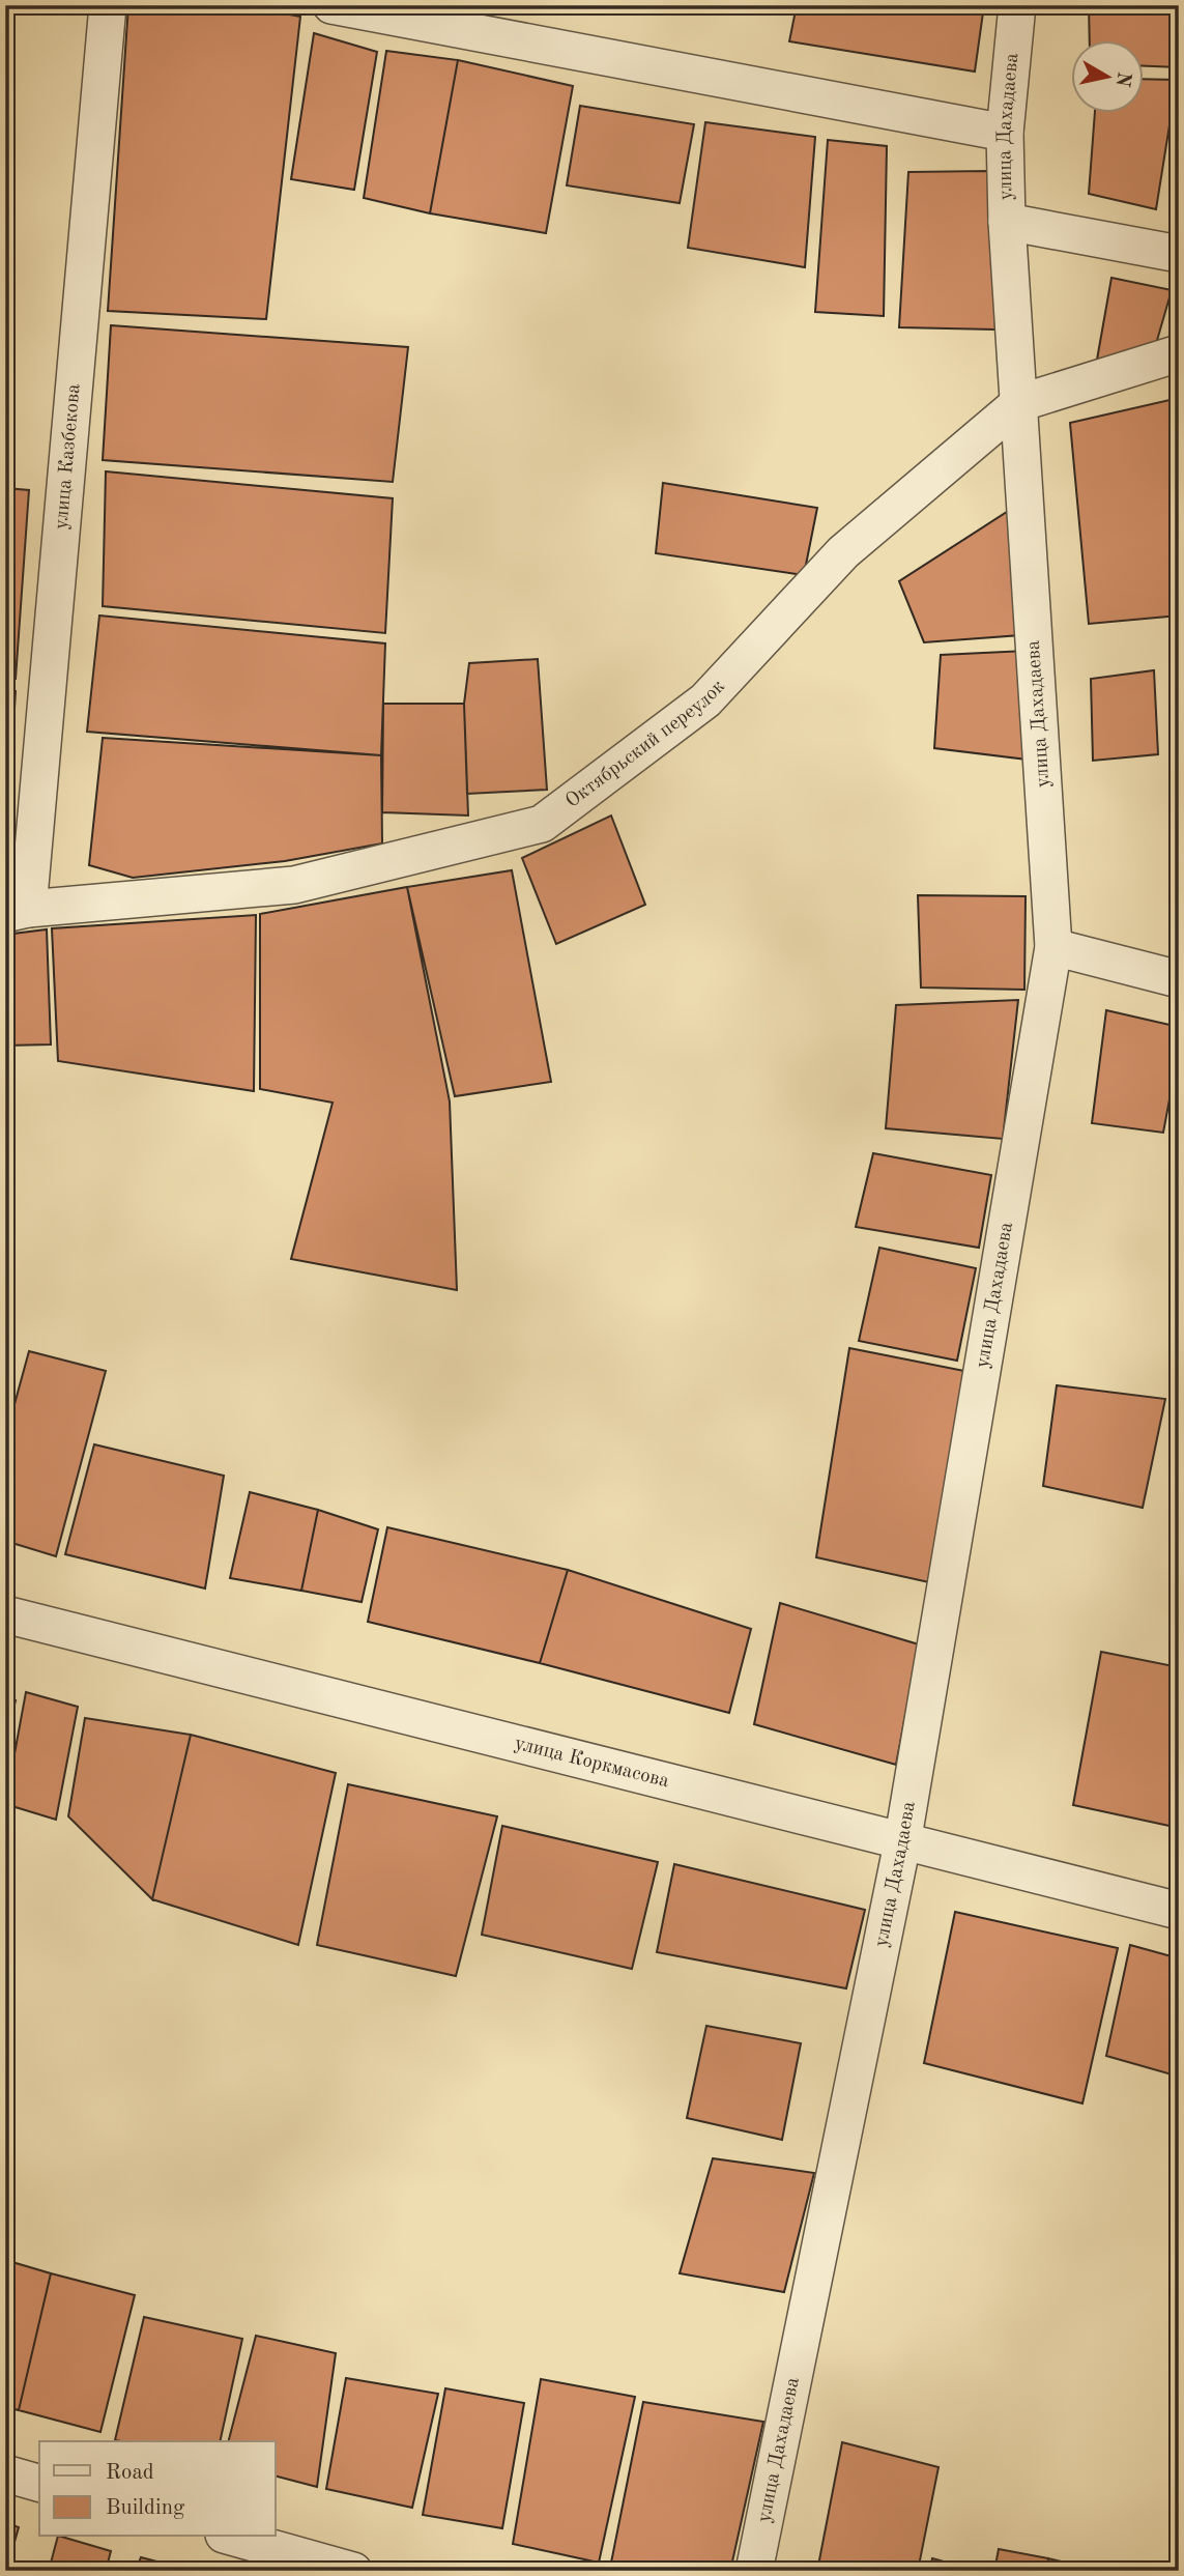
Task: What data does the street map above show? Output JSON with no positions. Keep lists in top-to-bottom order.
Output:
{
  "streets": {
    "street": [
      "улица Дахадаева",
      "улица Казбекова",
      "Октябрьский переулок",
      "улица Коркмасова"
    ]
  },
  "crossings": [
    ["улица Дахадаева", "Октябрьский переулок"],
    ["улица Дахадаева", "улица Коркмасова"],
    ["улица Казбекова", "Октябрьский переулок"]
  ],
  "legend": ["Road", "Building"],
  "north": "right"
}
